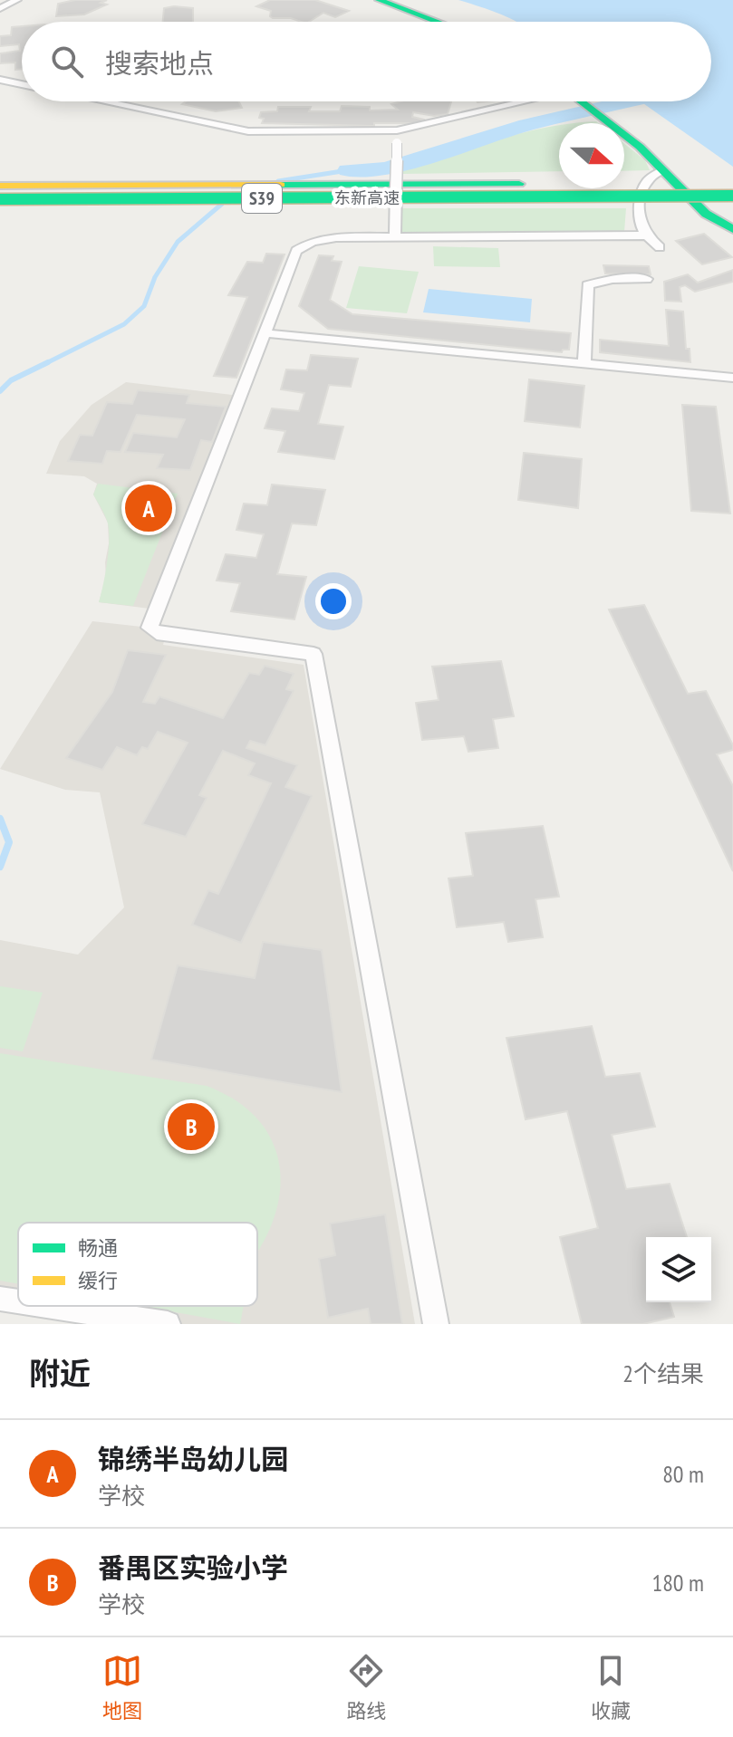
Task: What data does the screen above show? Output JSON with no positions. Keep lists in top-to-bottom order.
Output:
{
  "streets": {
    "main road": ["东新高速", "S39"]
  },
  "legend": ["畅通", "缓行"],
  "north": "right",
  "page": {
    "search": "搜索地点",
    "pins": ["A", "B"],
    "heading": ["附近", "2个结果"],
    "list": [
      {
        "mark": "A",
        "name": "锦绣半岛幼儿园",
        "note": "学校",
        "value": "80 m"
      },
      {
        "mark": "B",
        "name": "番禺区实验小学",
        "note": "学校",
        "value": "180 m"
      }
    ],
    "nav": ["地图", "路线", "收藏"]
  }
}
